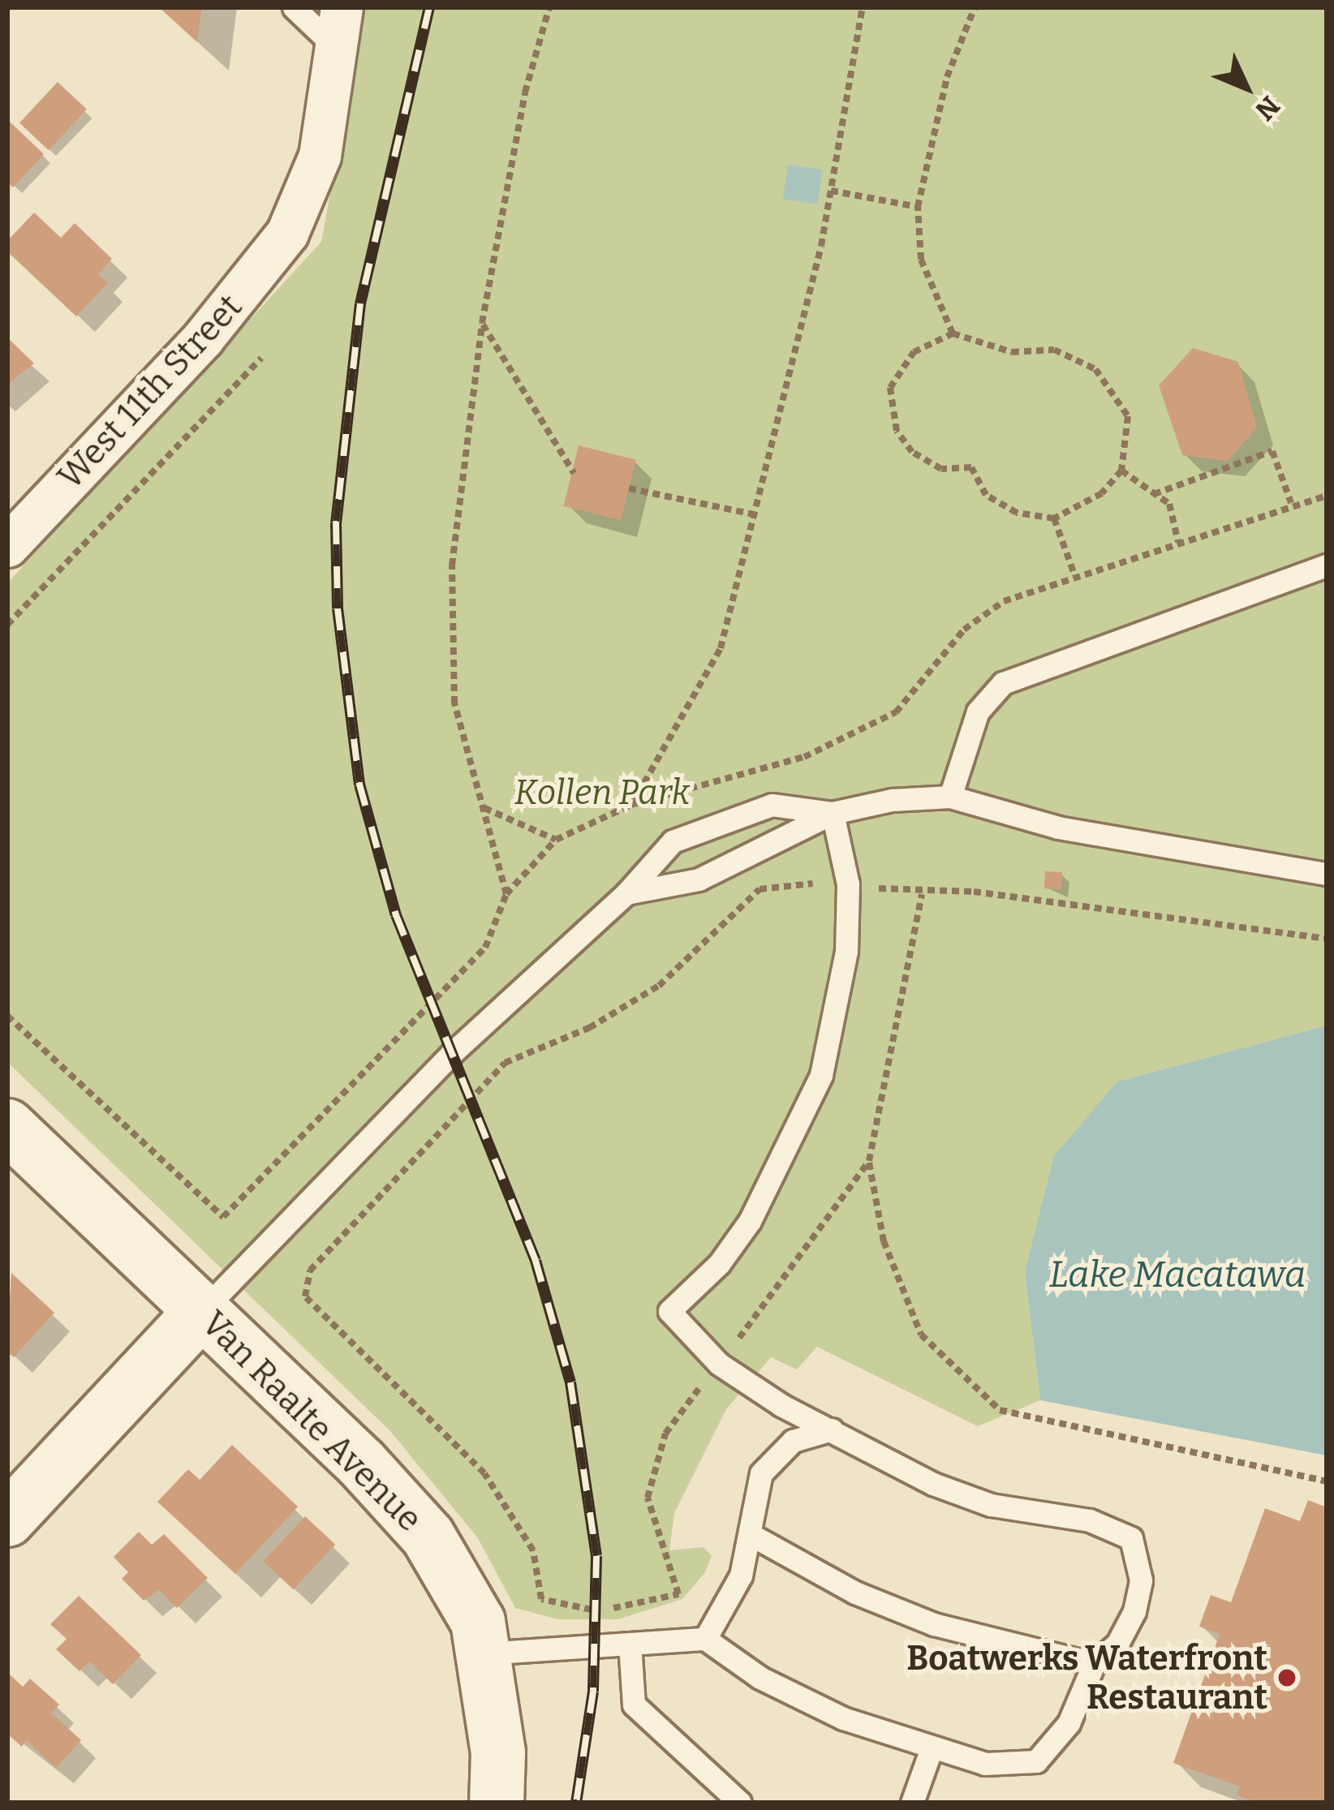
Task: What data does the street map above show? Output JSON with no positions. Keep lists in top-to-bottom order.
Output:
{
  "streets": {
    "street": ["West 11th Street", "Van Raalte Avenue"]
  },
  "water": ["Lake Macatawa"],
  "parks": ["Kollen Park"],
  "places": ["Boatwerks Waterfront Restaurant"],
  "north": "bottom right"
}
